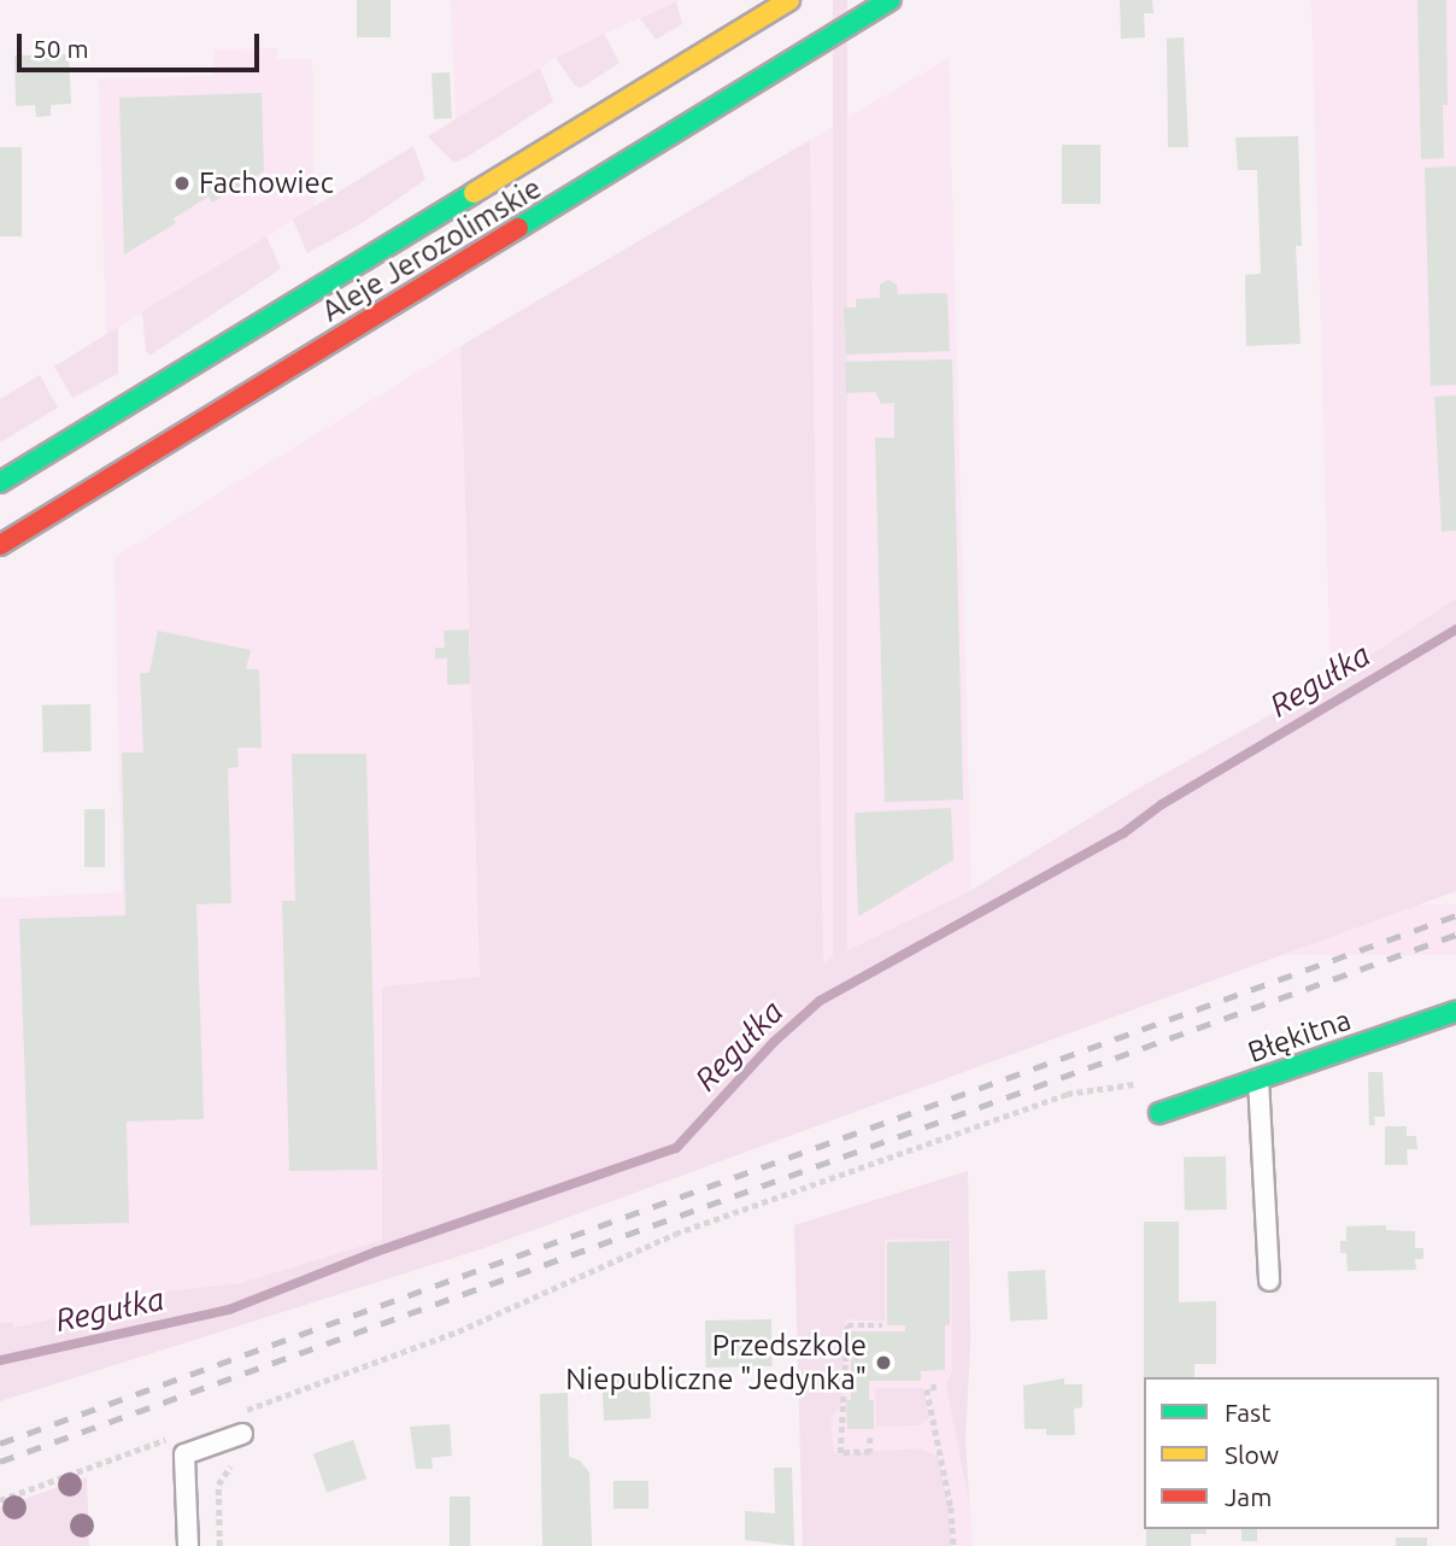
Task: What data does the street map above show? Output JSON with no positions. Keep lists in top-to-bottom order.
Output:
{
  "streets": {
    "main road": ["Aleje Jerozolimskie", "Błękitna"]
  },
  "water": ["Regułka"],
  "places": ["Fachowiec", "Przedszkole Niepubliczne \"Jedynka\""],
  "legend": ["Fast", "Slow", "Jam"],
  "scale_bar": "50 m"
}
